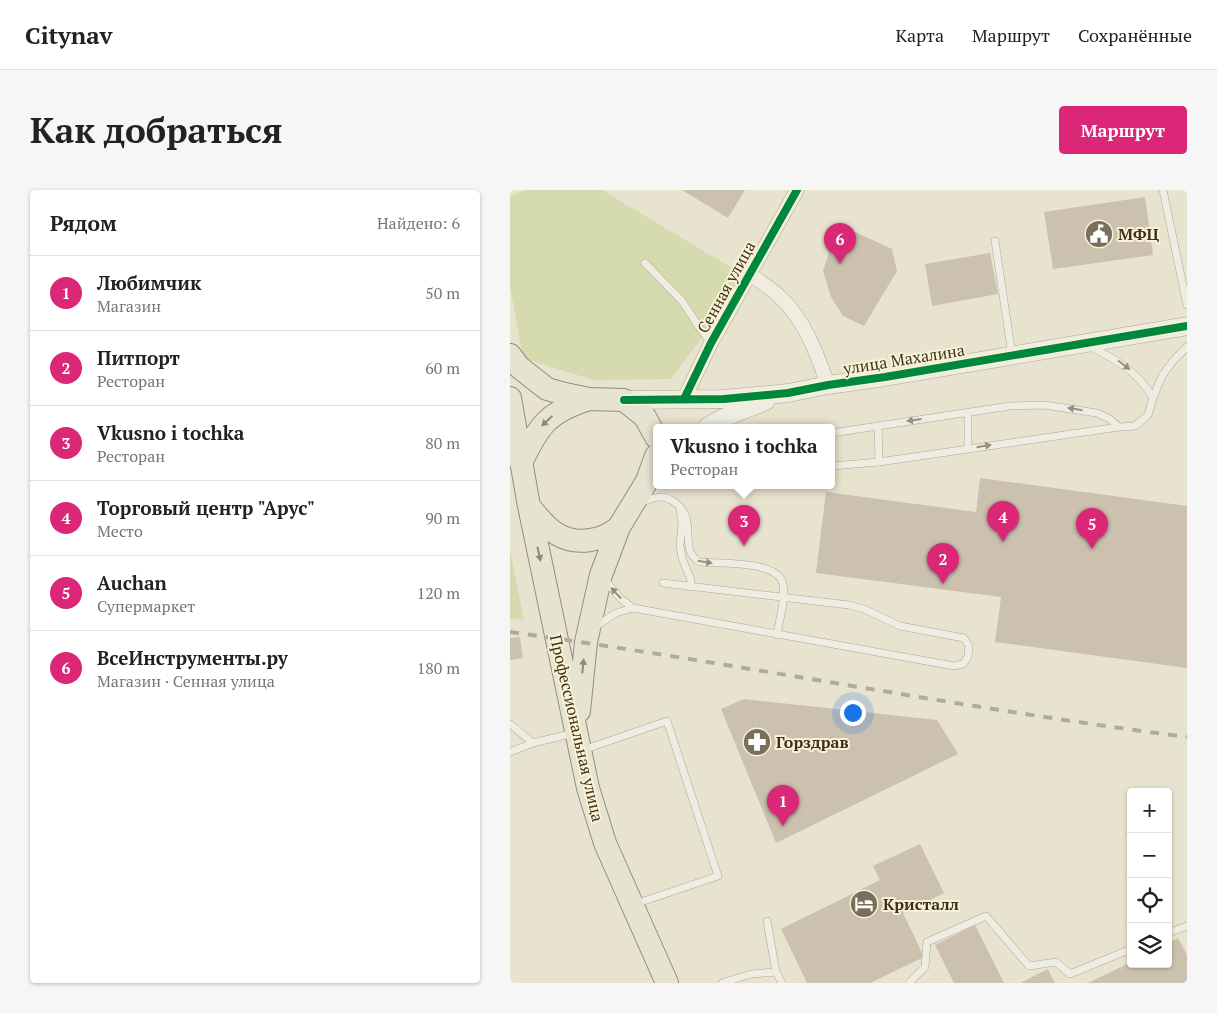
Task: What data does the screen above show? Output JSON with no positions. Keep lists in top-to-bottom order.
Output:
{
  "streets": {
    "main road": ["улица Махалина", "Профессиональная улица"],
    "street": ["Сенная улица"]
  },
  "crossings": [
    ["Сенная улица", "улица Махалина"]
  ],
  "places": {
    "public building": ["МФЦ"],
    "pharmacy": ["Горздрав"],
    "hotel": ["Кристалл"]
  },
  "page": {
    "header": "Citynav",
    "nav": ["Карта", "Маршрут", "Сохранённые"],
    "buttons": "Маршрут",
    "title": "Как добраться",
    "heading": ["Рядом", "Найдено: 6"],
    "pins": [
      "6",
      "4",
      "3",
      "5",
      "2",
      "1"
    ],
    "list": [
      {
        "mark": "1",
        "name": "Любимчик",
        "note": "Магазин",
        "value": "50 m"
      },
      {
        "mark": "2",
        "name": "Питпорт",
        "note": "Ресторан",
        "value": "60 m"
      },
      {
        "mark": "3",
        "name": "Vkusno i tochka",
        "note": "Ресторан",
        "value": "80 m"
      },
      {
        "mark": "4",
        "name": "Торговый центр \"Арус\"",
        "note": "Место",
        "value": "90 m"
      },
      {
        "mark": "5",
        "name": "Auchan",
        "note": "Супермаркет",
        "value": "120 m"
      },
      {
        "mark": "6",
        "name": "ВсеИнструменты.ру",
        "note": "Магазин · Сенная улица",
        "value": "180 m"
      }
    ],
    "popup": ["Vkusno i tochka", "Ресторан"],
    "map_buttons": ["+", "−"]
  }
}
